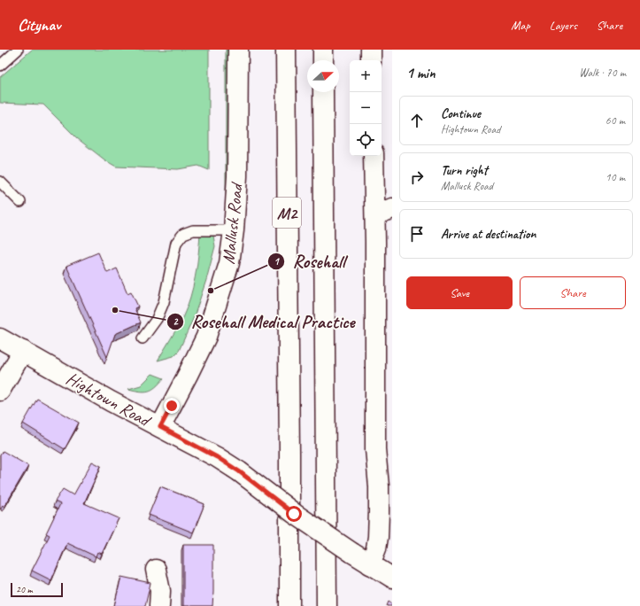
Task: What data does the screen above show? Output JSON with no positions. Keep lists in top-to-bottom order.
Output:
{
  "streets": {
    "main road": ["M2", "Mallusk Road", "Hightown Road"]
  },
  "crossings": [
    ["Mallusk Road", "Hightown Road"]
  ],
  "places": ["Rosehall", "Rosehall Medical Practice"],
  "scale_bar": "20 m",
  "north": "right",
  "page": {
    "header": "Citynav",
    "nav": ["Map", "Layers", "Share"],
    "heading": ["1 min", "Walk · 70 m"],
    "map_buttons": ["+", "−"],
    "list": [
      ["Continue", "Hightown Road", "60 m"],
      ["Turn right", "Mallusk Road", "10 m"],
      "Arrive at destination"
    ],
    "buttons": ["Save", "Share"],
    "scale": "20 m"
  }
}
